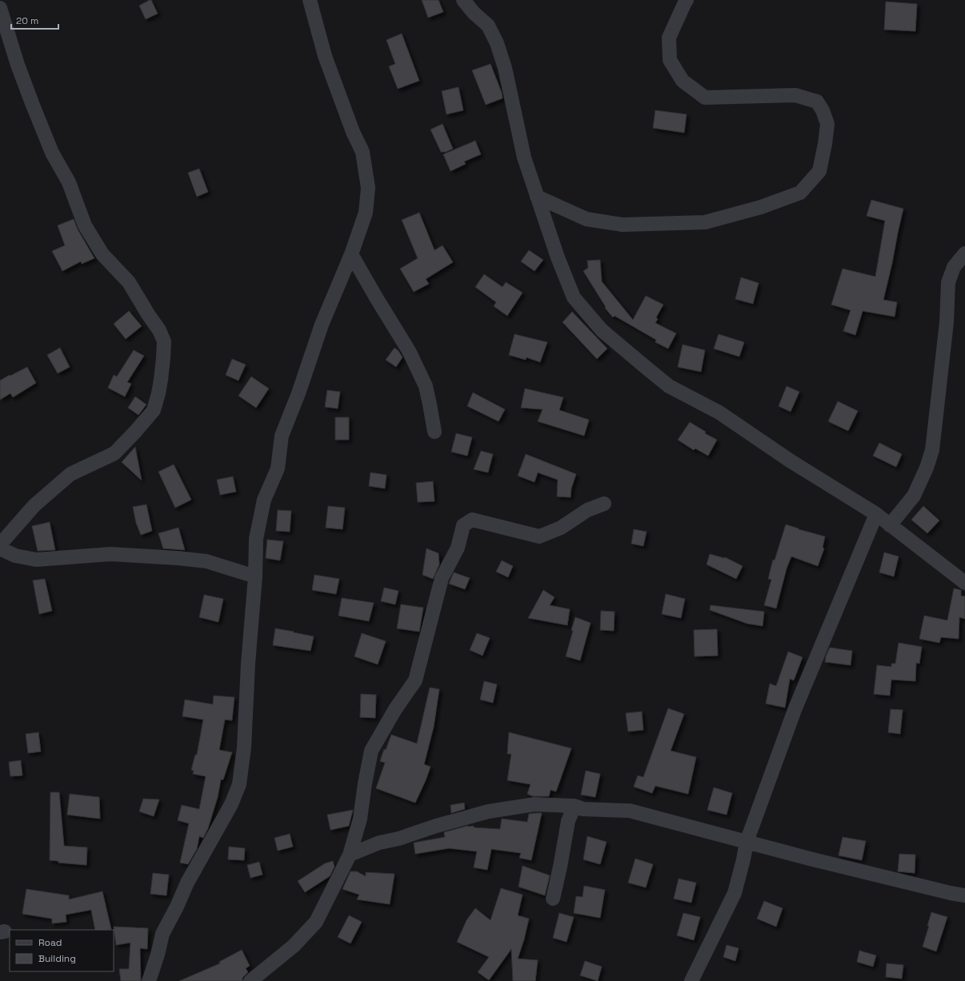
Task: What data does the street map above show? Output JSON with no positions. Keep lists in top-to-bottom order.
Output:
{
  "legend": ["Road", "Building"],
  "scale_bar": "20 m"
}
